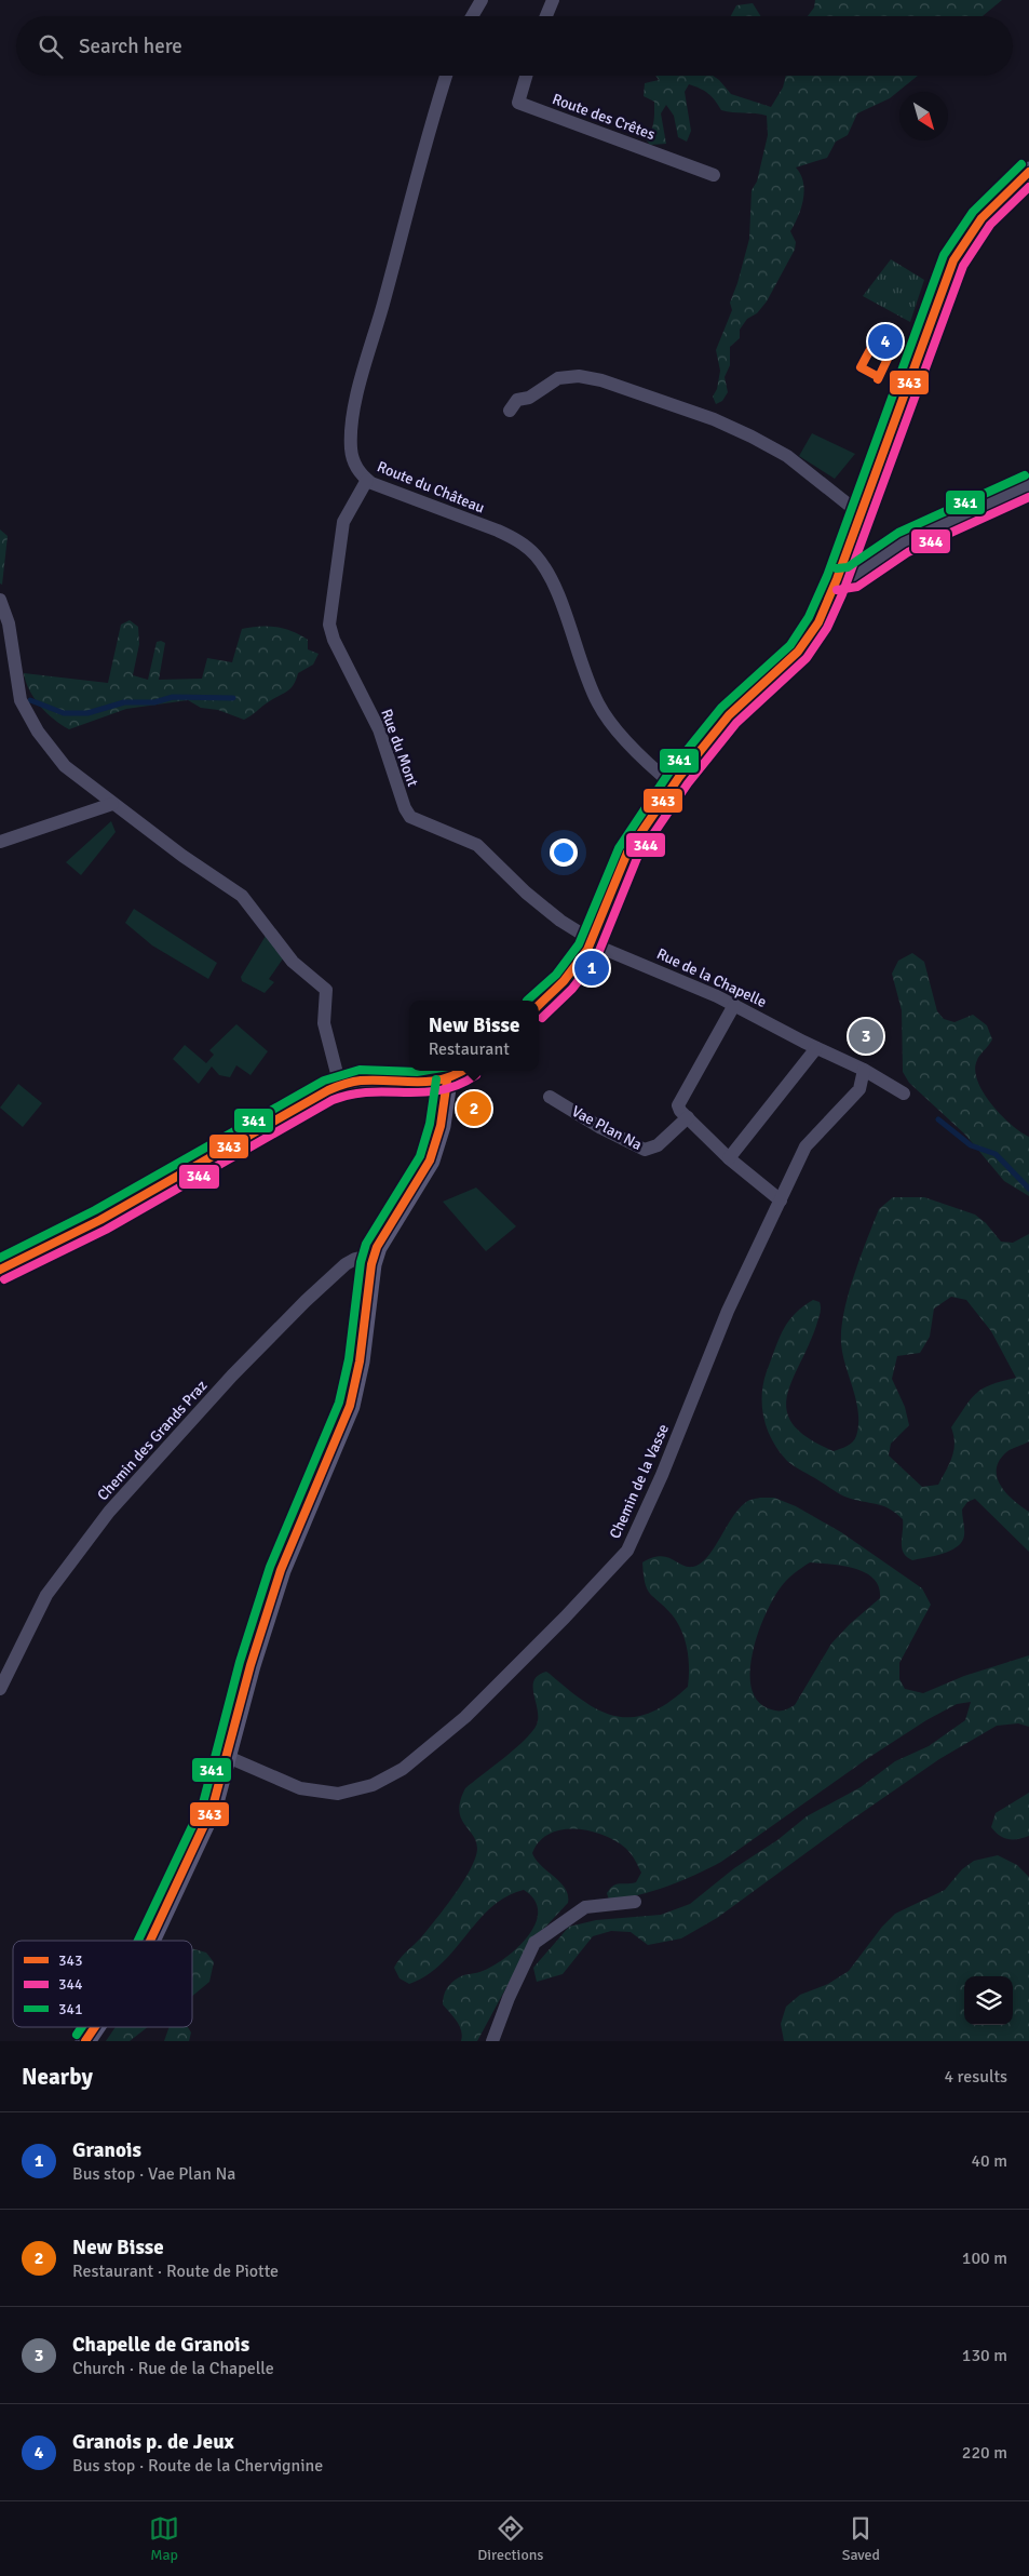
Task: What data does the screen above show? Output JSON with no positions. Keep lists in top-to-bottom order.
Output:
{
  "streets": {
    "street": [
      "Route des Crêtes",
      "Route du Château",
      "Rue du Mont",
      "Rue de la Chapelle",
      "Vae Plan Na",
      "Chemin des Grands Praz",
      "Chemin de la Vasse"
    ]
  },
  "crossings": [
    ["Route du Château", "Rue du Mont"],
    ["Rue du Mont", "Rue de la Chapelle"],
    ["Rue de la Chapelle", "Chemin de la Vasse"]
  ],
  "lines": ["transit line 341", "transit line 343", "transit line 344"],
  "legend": ["343", "344", "341"],
  "north": "bottom right",
  "page": {
    "search": "Search here",
    "pins": [
      "4",
      "1",
      "3",
      "2"
    ],
    "popup": ["New Bisse", "Restaurant"],
    "heading": ["Nearby", "4 results"],
    "list": [
      {
        "mark": "1",
        "name": "Granois",
        "note": "Bus stop · Vae Plan Na",
        "value": "40 m"
      },
      {
        "mark": "2",
        "name": "New Bisse",
        "note": "Restaurant · Route de Piotte",
        "value": "100 m"
      },
      {
        "mark": "3",
        "name": "Chapelle de Granois",
        "note": "Church · Rue de la Chapelle",
        "value": "130 m"
      },
      {
        "mark": "4",
        "name": "Granois p. de Jeux",
        "note": "Bus stop · Route de la Chervignine",
        "value": "220 m"
      }
    ],
    "nav": ["Map", "Directions", "Saved"]
  }
}
